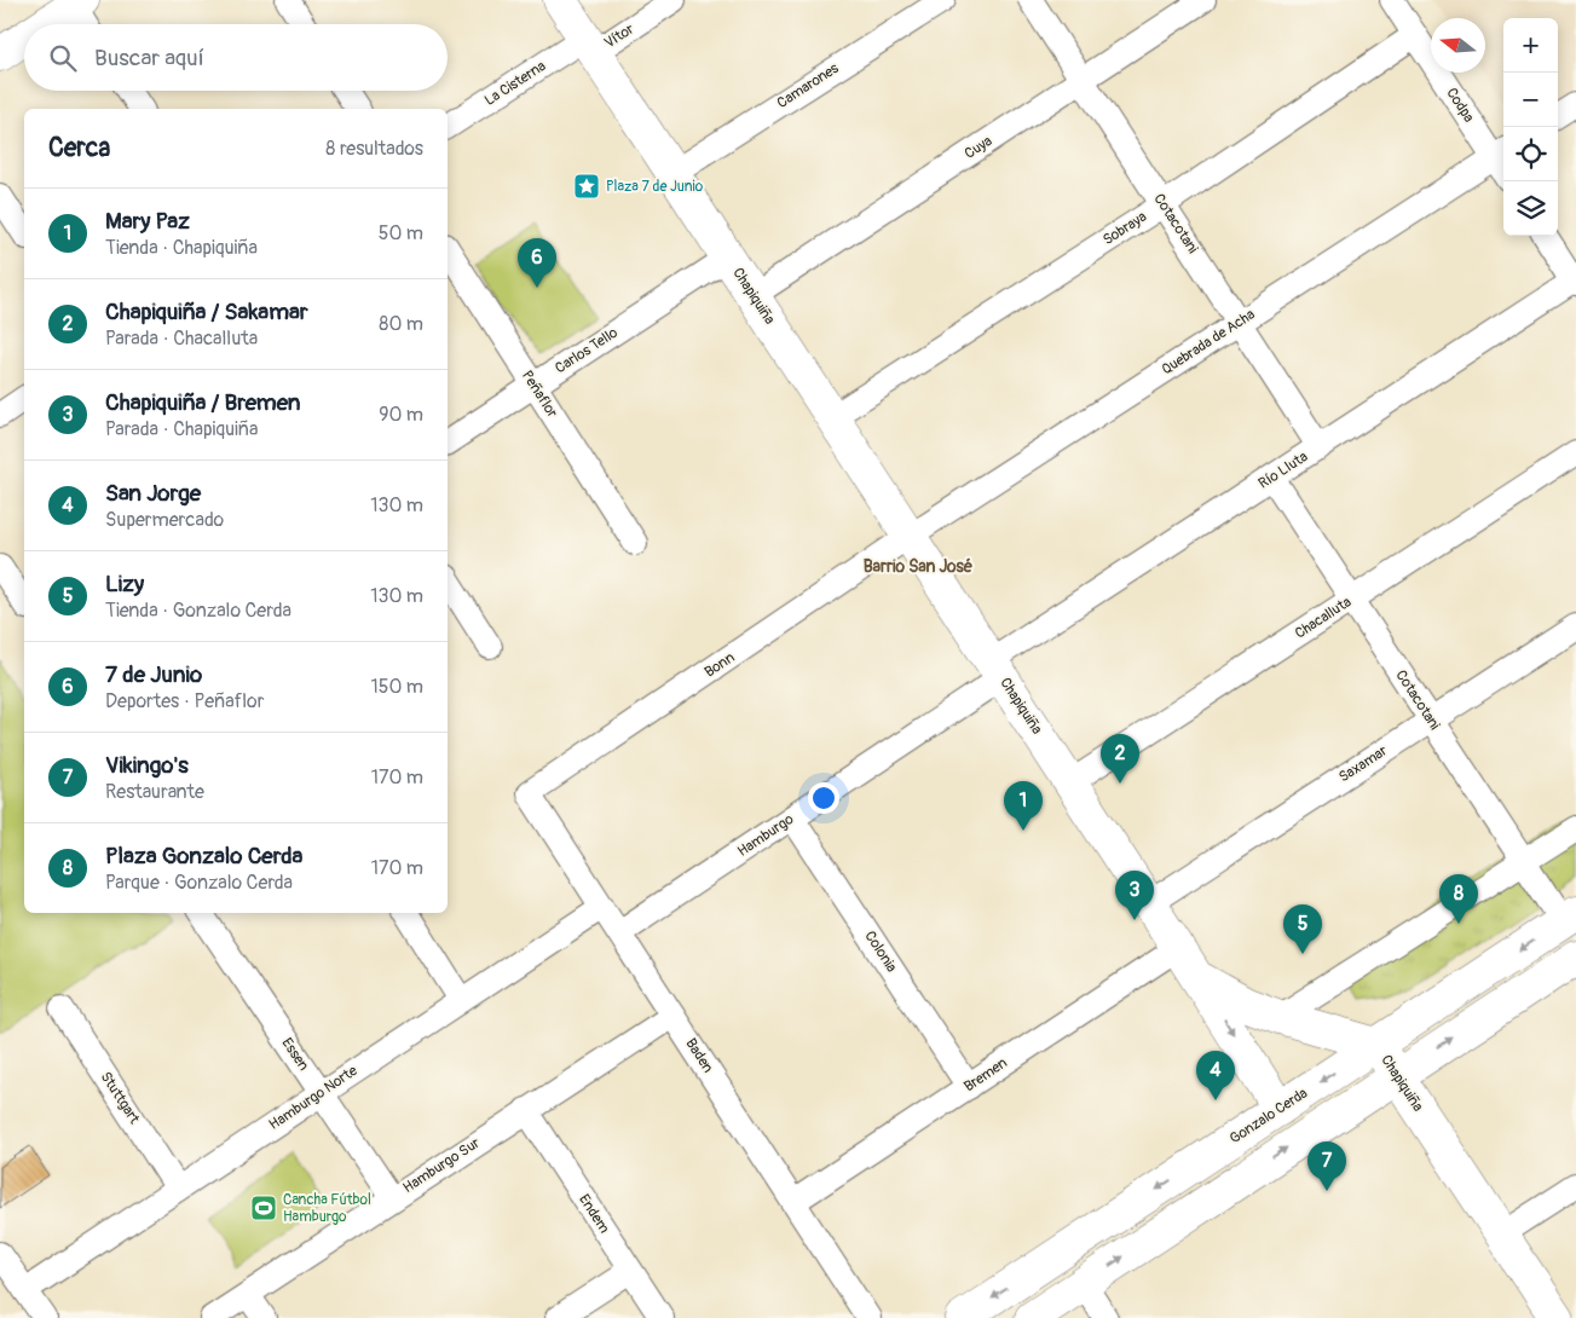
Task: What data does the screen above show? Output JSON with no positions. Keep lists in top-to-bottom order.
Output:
{
  "streets": {
    "street": [
      "Vítor",
      "La Cisterna",
      "Camarones",
      "Codpa",
      "Cuya",
      "Cotacotani",
      "Sobraya",
      "Chapiquiña",
      "Quebrada de Acha",
      "Carlos Tello",
      "Peñaflor",
      "Río Lluta",
      "Chacalluta",
      "Bonn",
      "Saxamar",
      "Hamburgo",
      "Colonia",
      "Essen",
      "Baden",
      "Bremen",
      "Stuttgart",
      "Hamburgo Norte",
      "Gonzalo Cerda",
      "Hamburgo Sur",
      "Endem"
    ]
  },
  "crossings": [
    ["Vítor", "La Cisterna"],
    ["Vítor", "Chapiquiña"],
    ["La Cisterna", "Chapiquiña"],
    ["Camarones", "Chapiquiña"],
    ["Codpa", "Sobraya"],
    ["Codpa", "Quebrada de Acha"],
    ["Cuya", "Cotacotani"],
    ["Cuya", "Chapiquiña"],
    ["Cotacotani", "Sobraya"],
    ["Cotacotani", "Quebrada de Acha"],
    ["Cotacotani", "Río Lluta"],
    ["Cotacotani", "Chacalluta"],
    ["Cotacotani", "Saxamar"],
    ["Cotacotani", "Gonzalo Cerda"],
    ["Sobraya", "Chapiquiña"],
    ["Chapiquiña", "Quebrada de Acha"],
    ["Chapiquiña", "Carlos Tello"],
    ["Chapiquiña", "Río Lluta"],
    ["Chapiquiña", "Chacalluta"],
    ["Chapiquiña", "Bonn"],
    ["Chapiquiña", "Saxamar"],
    ["Chapiquiña", "Hamburgo"],
    ["Chapiquiña", "Bremen"],
    ["Chapiquiña", "Gonzalo Cerda"],
    ["Quebrada de Acha", "Bonn"],
    ["Carlos Tello", "Peñaflor"],
    ["Río Lluta", "Hamburgo"],
    ["Bonn", "Baden"],
    ["Hamburgo", "Colonia"],
    ["Hamburgo", "Baden"],
    ["Colonia", "Bremen"],
    ["Essen", "Hamburgo Norte"],
    ["Essen", "Hamburgo Sur"],
    ["Baden", "Bremen"],
    ["Baden", "Hamburgo Norte"],
    ["Baden", "Hamburgo Sur"],
    ["Stuttgart", "Hamburgo Norte"],
    ["Hamburgo Sur", "Endem"]
  ],
  "districts": ["Barrio San José"],
  "places": {
    "place": ["Plaza 7 de Junio"],
    "sports": ["Cancha Fútbol Hamburgo"]
  },
  "north": "left",
  "page": {
    "map_buttons": ["+", "−"],
    "search": "Buscar aquí",
    "heading": ["Cerca", "8 resultados"],
    "list": [
      {
        "mark": "1",
        "name": "Mary Paz",
        "note": "Tienda · Chapiquiña",
        "value": "50 m"
      },
      {
        "mark": "2",
        "name": "Chapiquiña / Sakamar",
        "note": "Parada · Chacalluta",
        "value": "80 m"
      },
      {
        "mark": "3",
        "name": "Chapiquiña / Bremen",
        "note": "Parada · Chapiquiña",
        "value": "90 m"
      },
      {
        "mark": "4",
        "name": "San Jorge",
        "note": "Supermercado",
        "value": "130 m"
      },
      {
        "mark": "5",
        "name": "Lizy",
        "note": "Tienda · Gonzalo Cerda",
        "value": "130 m"
      },
      {
        "mark": "6",
        "name": "7 de Junio",
        "note": "Deportes · Peñaflor",
        "value": "150 m"
      },
      {
        "mark": "7",
        "name": "Vikingo's",
        "note": "Restaurante",
        "value": "170 m"
      },
      {
        "mark": "8",
        "name": "Plaza Gonzalo Cerda",
        "note": "Parque · Gonzalo Cerda",
        "value": "170 m"
      }
    ],
    "pins": [
      "6",
      "2",
      "1",
      "3",
      "8",
      "5",
      "4",
      "7"
    ]
  }
}
